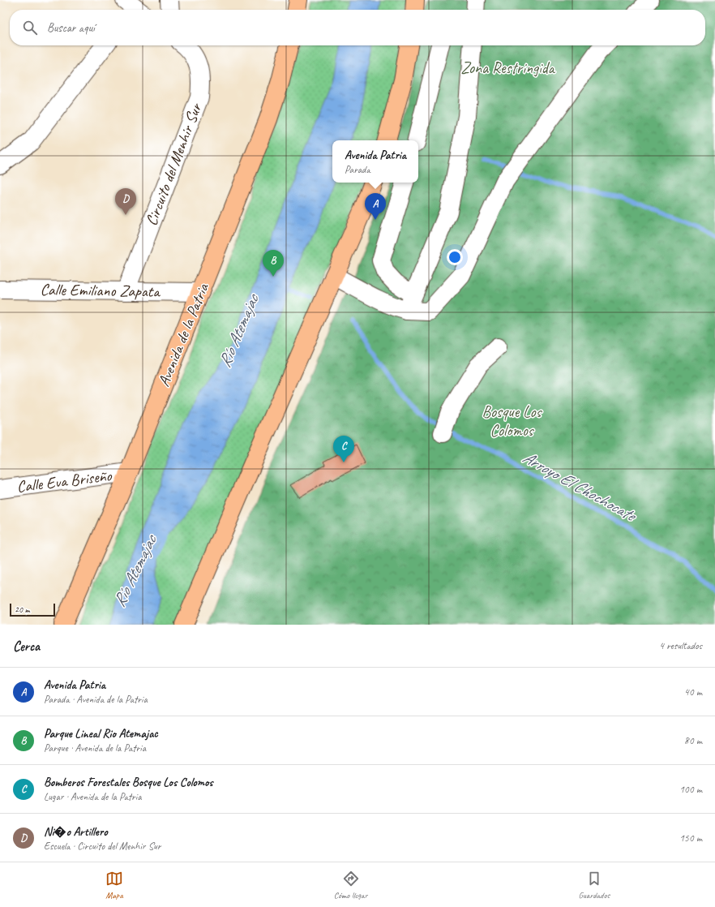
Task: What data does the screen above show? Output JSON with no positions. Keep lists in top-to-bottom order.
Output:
{
  "streets": {
    "main road": ["Avenida de la Patria"],
    "street": ["Circuito del Menhir Sur", "Calle Emiliano Zapata", "Calle Eva Briseño"]
  },
  "crossings": [
    ["Circuito del Menhir Sur", "Calle Emiliano Zapata"],
    ["Calle Emiliano Zapata", "Avenida de la Patria"],
    ["Avenida de la Patria", "Calle Eva Briseño"]
  ],
  "water": ["Río Atemajac", "Arroyo El Chochocate"],
  "parks": ["Zona Restringida", "Bosque Los Colomos"],
  "scale_bar": "20 m",
  "page": {
    "search": "Buscar aquí",
    "popup": ["Avenida Patria", "Parada"],
    "pins": [
      "D",
      "A",
      "B",
      "C"
    ],
    "scale": "20 m",
    "heading": ["Cerca", "4 resultados"],
    "list": [
      {
        "mark": "A",
        "name": "Avenida Patria",
        "note": "Parada · Avenida de la Patria",
        "value": "40 m"
      },
      {
        "mark": "B",
        "name": "Parque Lineal Rio Atemajac",
        "note": "Parque · Avenida de la Patria",
        "value": "80 m"
      },
      {
        "mark": "C",
        "name": "Bomberos Forestales Bosque Los Colomos",
        "note": "Lugar · Avenida de la Patria",
        "value": "100 m"
      },
      {
        "mark": "D",
        "name": "Ni�o Artillero",
        "note": "Escuela · Circuito del Menhir Sur",
        "value": "150 m"
      }
    ],
    "nav": ["Mapa", "Cómo llegar", "Guardados"]
  }
}
